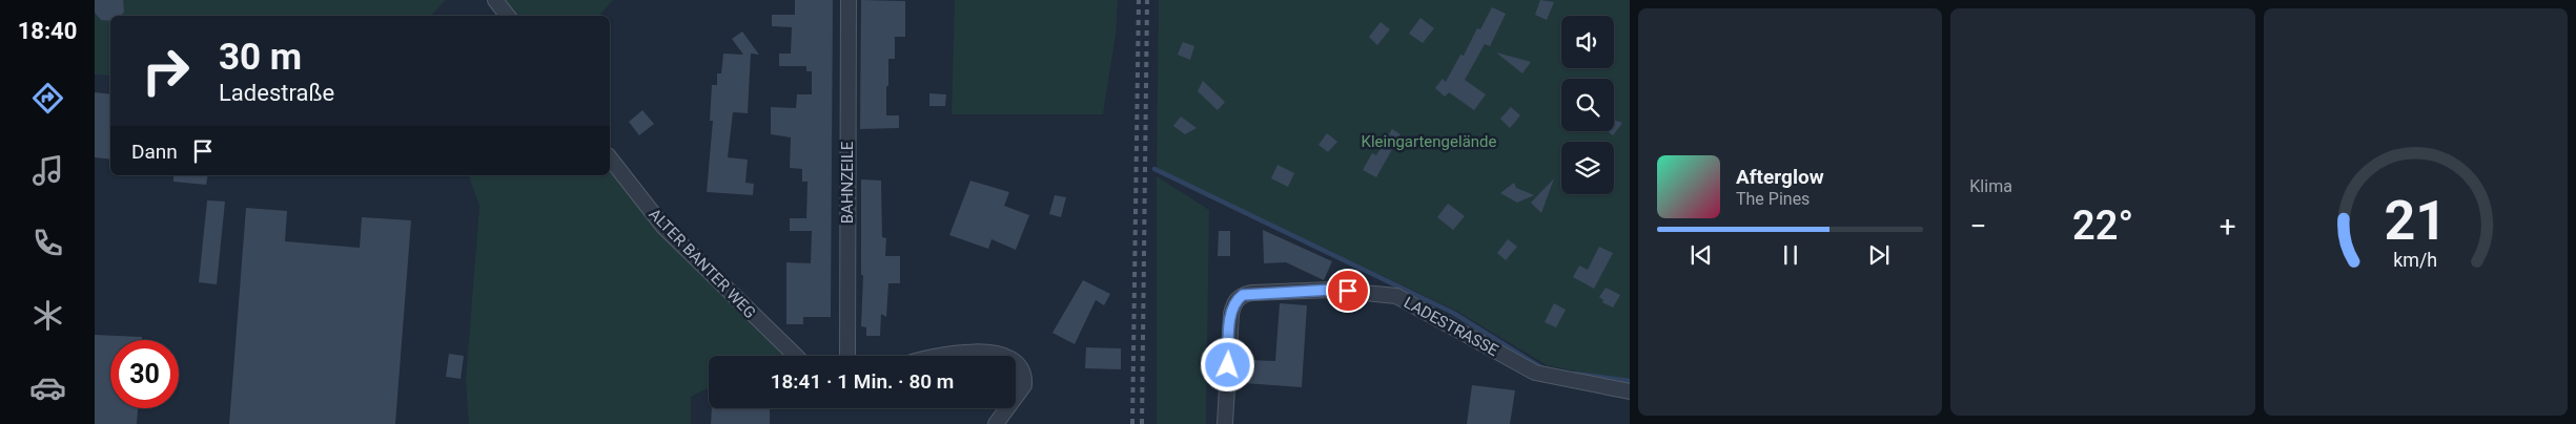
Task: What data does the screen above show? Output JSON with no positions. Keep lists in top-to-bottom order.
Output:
{
  "streets": {
    "street": ["BAHNZEILE", "ALTER BANTER WEG", "LADESTRASSE"]
  },
  "parks": ["Kleingartengelände"],
  "page": {
    "tabs": "18:40",
    "tile": "Klima",
    "turn": ["30 m", "Ladestraße"],
    "then": "Dann",
    "song": ["Afterglow", "The Pines"],
    "heat": ["−", "22°", "+"],
    "limit": "30",
    "trip": "18:41 · 1 Min. · 80 m",
    "gauge": ["21", "km/h"]
  }
}
